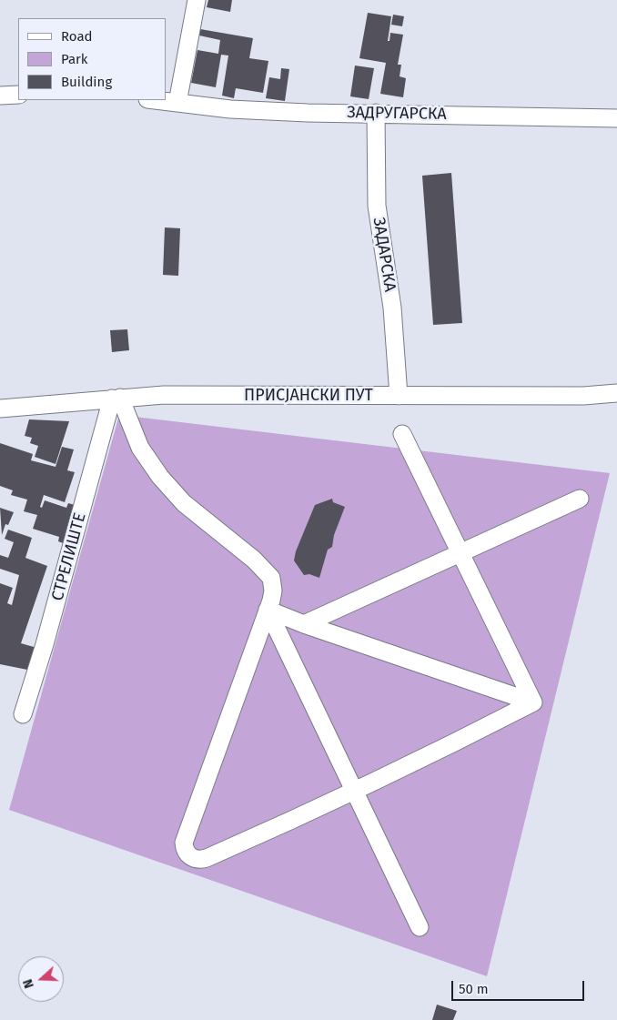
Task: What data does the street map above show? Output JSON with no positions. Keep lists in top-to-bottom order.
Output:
{
  "streets": {
    "street": [
      "ЗАДРУГАРСКА",
      "ЗАДАРСКА",
      "ПРИСЈАНСКИ ПУТ",
      "СТРЕЛИШТЕ"
    ]
  },
  "crossings": [
    ["ЗАДРУГАРСКА", "ЗАДАРСКА"],
    ["ЗАДАРСКА", "ПРИСЈАНСКИ ПУТ"],
    ["ПРИСЈАНСКИ ПУТ", "СТРЕЛИШТЕ"]
  ],
  "legend": ["Road", "Park", "Building"],
  "scale_bar": "50 m",
  "north": "left"
}
